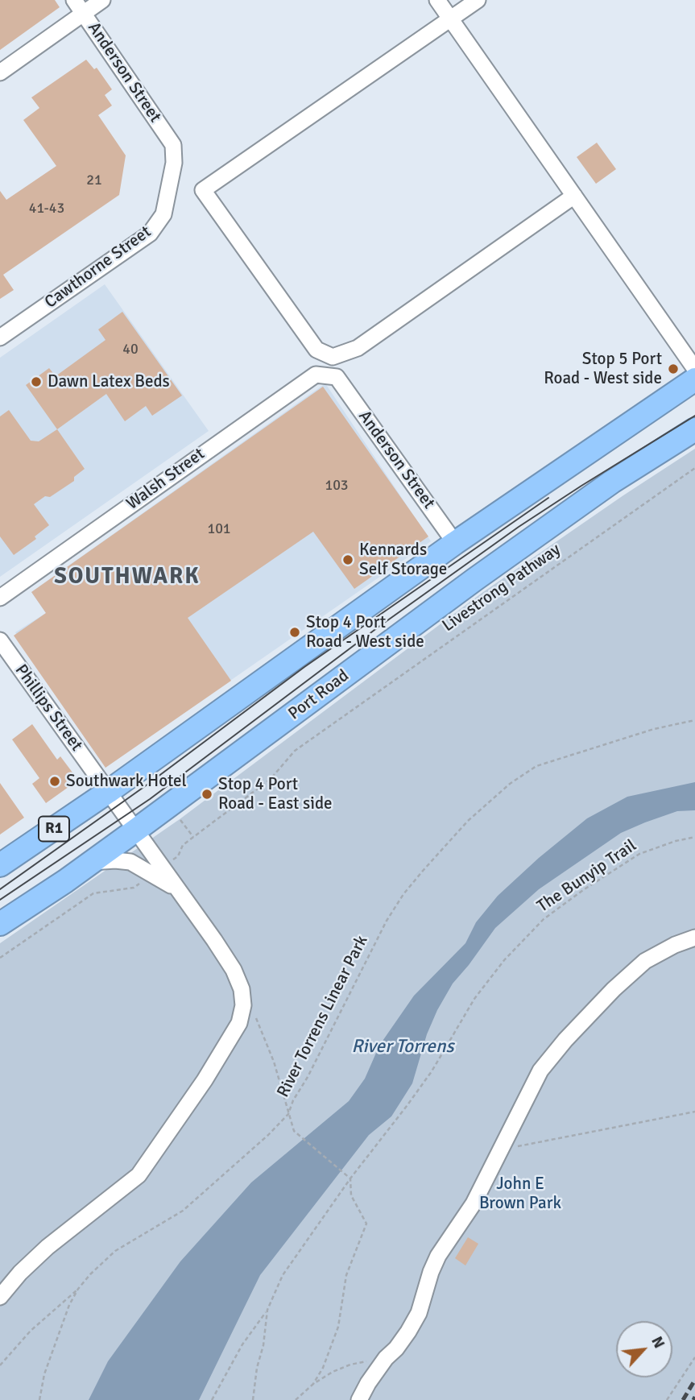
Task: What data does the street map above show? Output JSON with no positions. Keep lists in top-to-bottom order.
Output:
{
  "streets": {
    "highway": ["Port Road", "R1"],
    "street": [
      "Anderson Street",
      "Cawthorne Street",
      "Walsh Street",
      "Phillips Street"
    ],
    "path": ["Livestrong Pathway", "The Bunyip Trail", "River Torrens Linear Park"]
  },
  "crossings": [
    ["Anderson Street", "Cawthorne Street"],
    ["Anderson Street", "Walsh Street"],
    ["Anderson Street", "R1"],
    ["Port Road", "Phillips Street"],
    ["Phillips Street", "R1"]
  ],
  "districts": ["SOUTHWARK"],
  "water": ["River Torrens"],
  "parks": ["John E Brown Park"],
  "places": [
    "Stop 5 Port Road - West side",
    "Dawn Latex Beds",
    "Kennards Self Storage",
    "Stop 4 Port Road - West side",
    "Southwark Hotel",
    "Stop 4 Port Road - East side"
  ],
  "house_numbers": [
    "21",
    "41-43",
    "40",
    "103",
    "101"
  ],
  "north": "top right"
}
